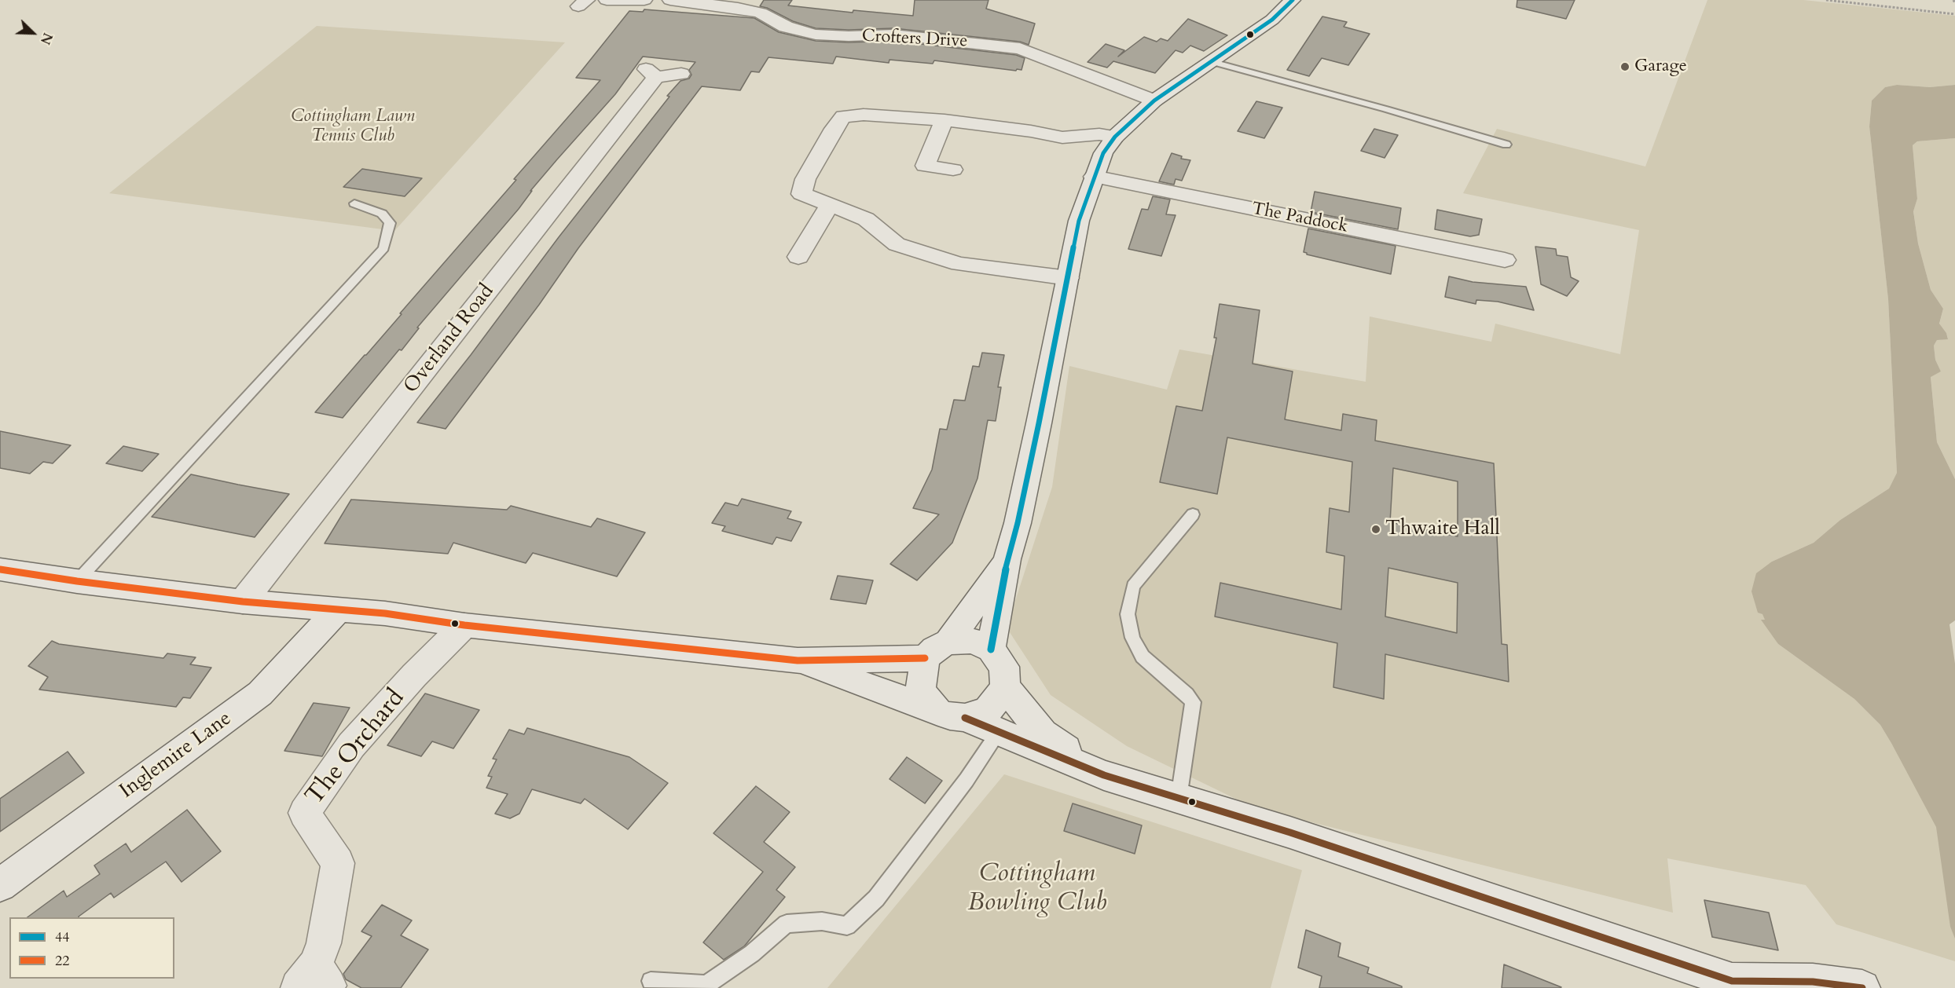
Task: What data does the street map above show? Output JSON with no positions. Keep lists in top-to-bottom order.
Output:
{
  "streets": {
    "street": [
      "Crofters Drive",
      "The Paddock",
      "Overland Road",
      "The Orchard",
      "Inglemire Lane"
    ]
  },
  "parks": ["Cottingham Lawn Tennis Club", "Cottingham Bowling Club"],
  "places": ["Garage", "Thwaite Hall"],
  "lines": ["transit line 44", "transit line 22"],
  "legend": ["44", "22"],
  "north": "bottom right"
}
